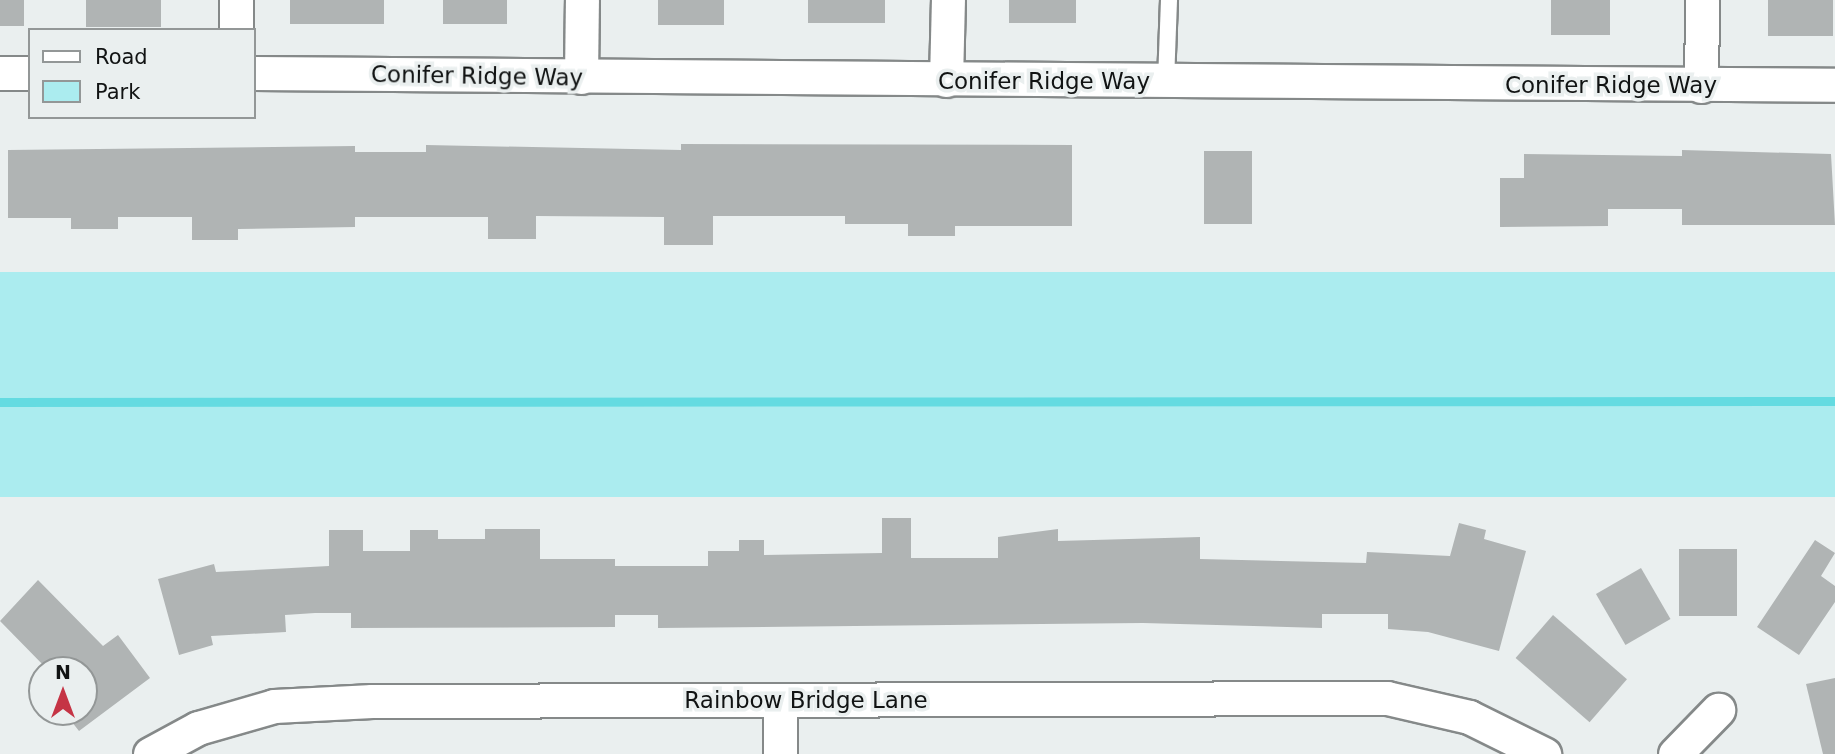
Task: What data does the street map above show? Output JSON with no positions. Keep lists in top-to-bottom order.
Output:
{
  "streets": {
    "street": ["Conifer Ridge Way", "Rainbow Bridge Lane"]
  },
  "legend": ["Road", "Park"],
  "north": "top"
}
